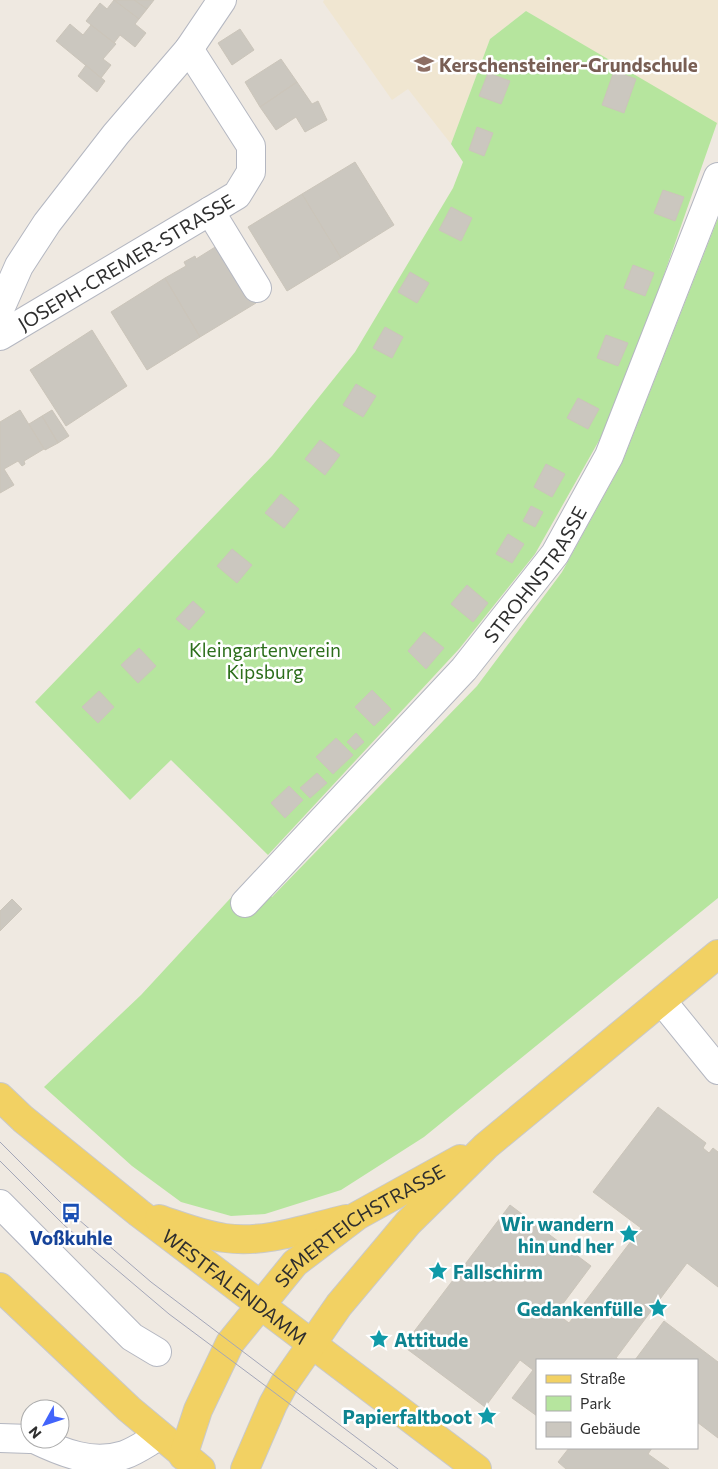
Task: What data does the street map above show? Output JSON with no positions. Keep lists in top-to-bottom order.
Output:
{
  "streets": {
    "main road": ["SEMERTEICHSTRASSE", "WESTFALENDAMM"],
    "street": ["JOSEPH-CREMER-STRASSE", "STROHNSTRASSE"]
  },
  "crossings": [
    ["SEMERTEICHSTRASSE", "WESTFALENDAMM"]
  ],
  "parks": ["Kleingartenverein Kipsburg"],
  "places": {
    "school or university": ["Kerschensteiner-Grundschule"],
    "bus stop": ["Voßkuhle"],
    "place": [
      "Wir wandern hin und her",
      "Fallschirm",
      "Gedankenfülle",
      "Attitude",
      "Papierfaltboot"
    ]
  },
  "legend": ["Straße", "Park", "Gebäude"],
  "north": "bottom left"
}
